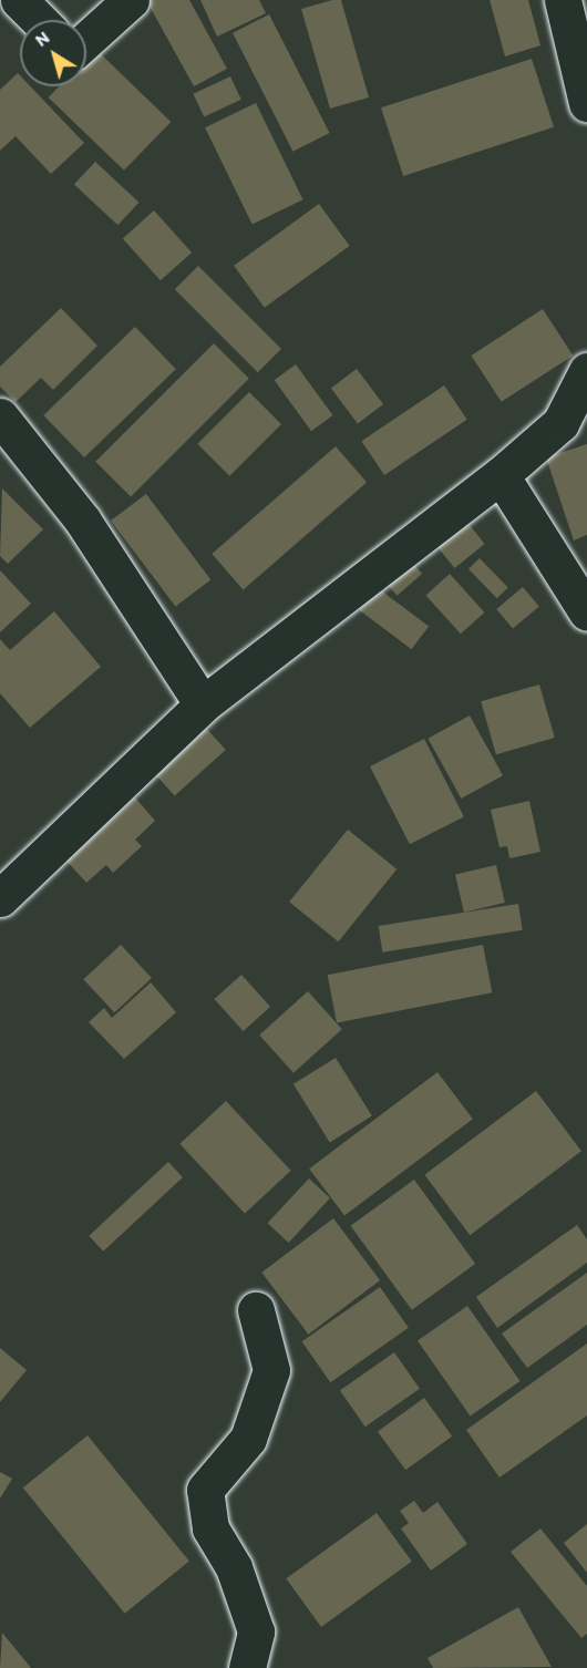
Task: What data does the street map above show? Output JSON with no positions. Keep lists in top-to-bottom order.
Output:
{
  "north": "top left"
}
